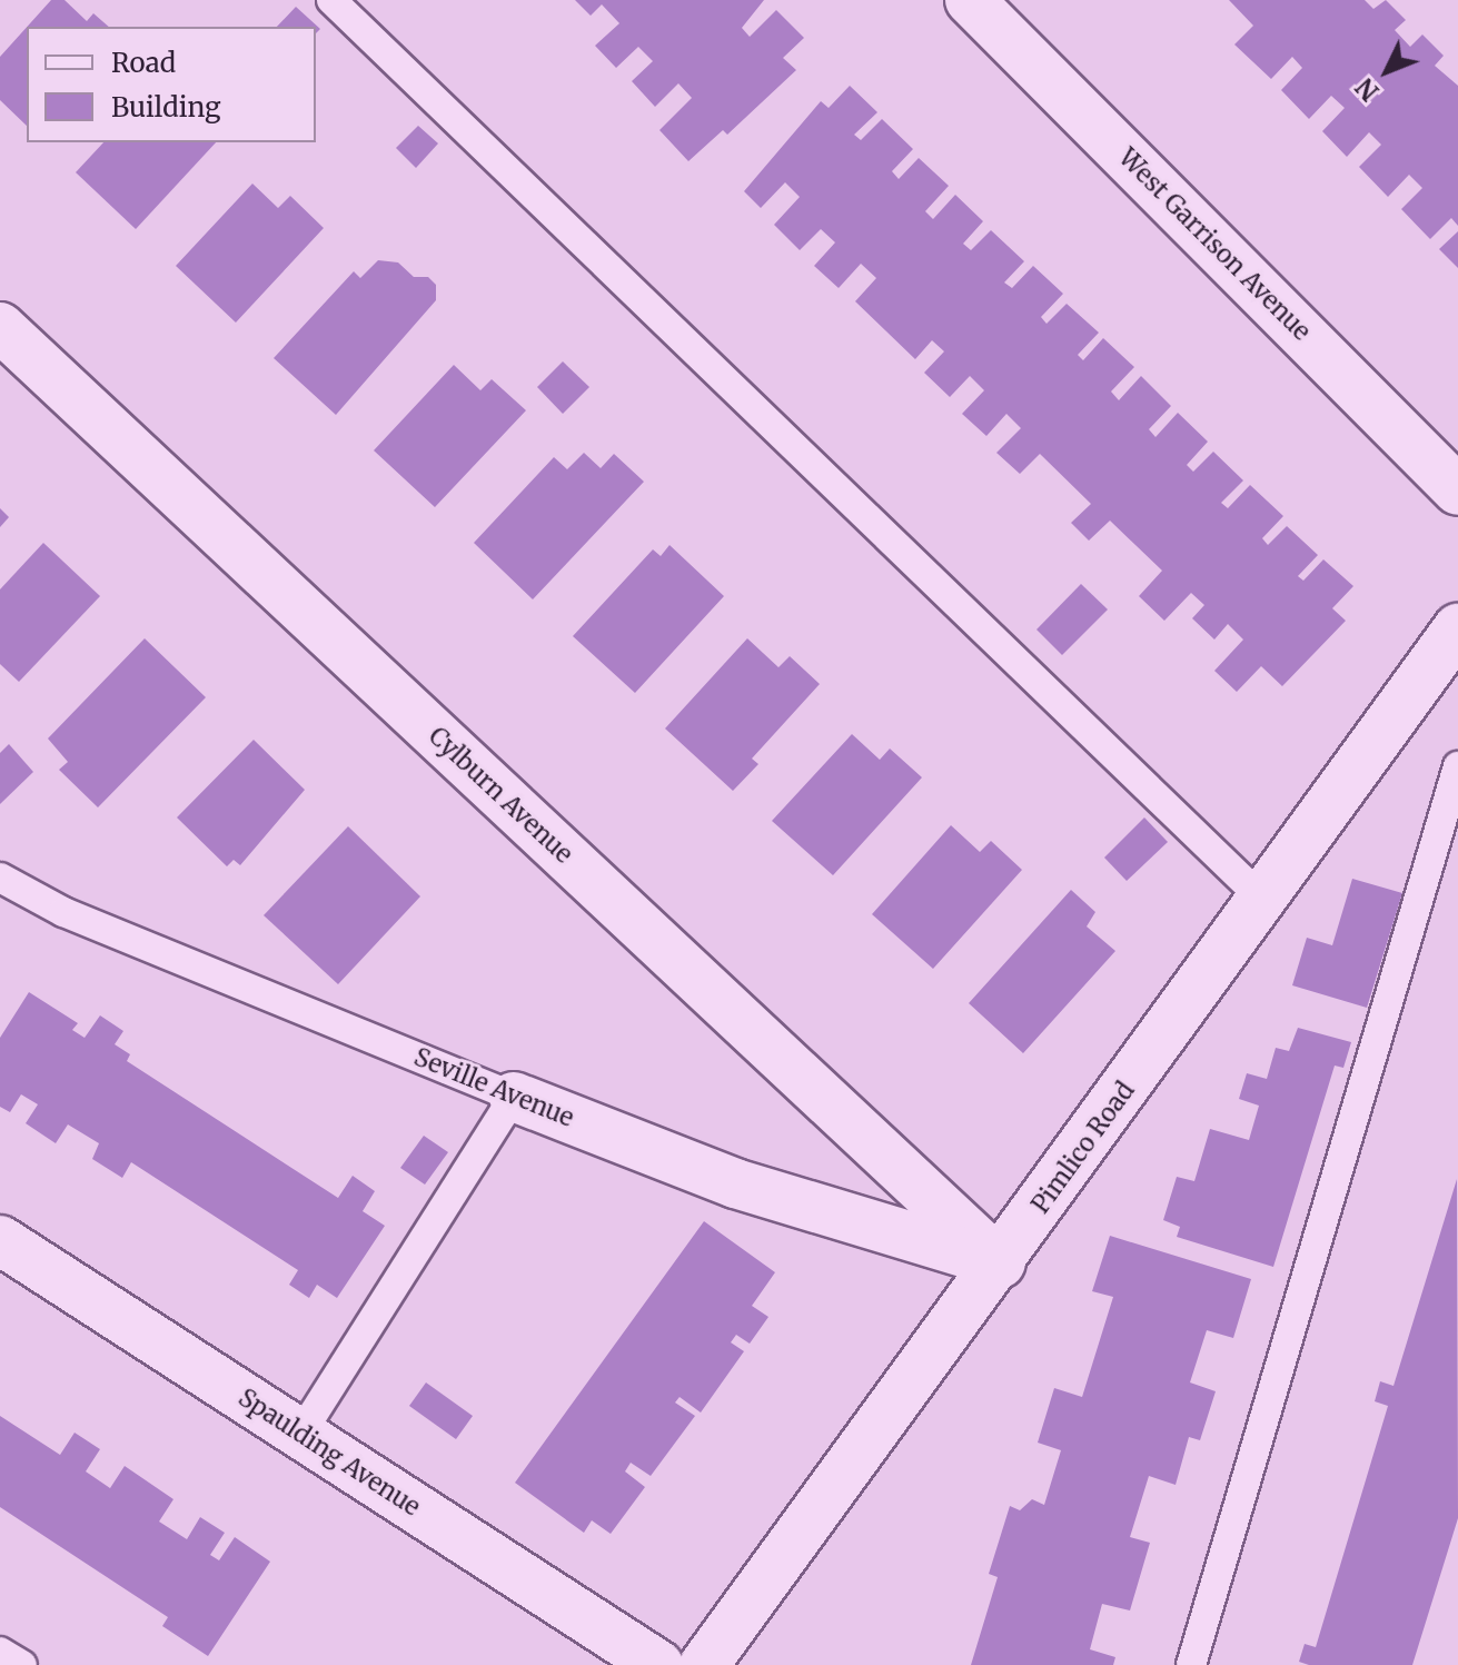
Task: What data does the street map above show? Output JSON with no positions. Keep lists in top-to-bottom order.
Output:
{
  "streets": {
    "street": [
      "West Garrison Avenue",
      "Cylburn Avenue",
      "Seville Avenue",
      "Pimlico Road",
      "Spaulding Avenue"
    ]
  },
  "crossings": [
    ["Cylburn Avenue", "Seville Avenue"],
    ["Cylburn Avenue", "Pimlico Road"],
    ["Seville Avenue", "Pimlico Road"]
  ],
  "legend": ["Road", "Building"],
  "north": "bottom left"
}
